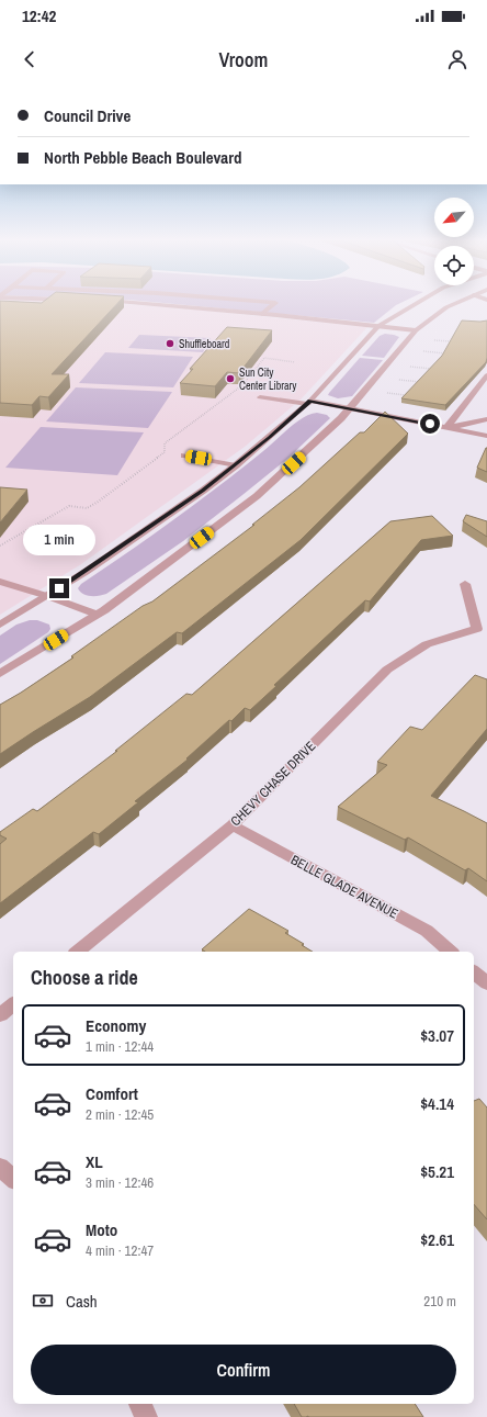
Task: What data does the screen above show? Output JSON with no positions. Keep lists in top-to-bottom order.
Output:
{
  "streets": {
    "street": ["CHEVY CHASE DRIVE", "BELLE GLADE AVENUE"]
  },
  "crossings": [
    ["CHEVY CHASE DRIVE", "BELLE GLADE AVENUE"]
  ],
  "places": ["Shuffleboard", "Sun City Center Library"],
  "north": "bottom left",
  "page": {
    "status": "12:42",
    "header": "Vroom",
    "banner": ["Council Drive", "North Pebble Beach Boulevard"],
    "bubble": "1 min",
    "heading": "Choose a ride",
    "list": [
      {
        "name": "Economy",
        "note": "1 min · 12:44",
        "value": "$3.07"
      },
      {
        "name": "Comfort",
        "note": "2 min · 12:45",
        "value": "$4.14"
      },
      {
        "name": "XL",
        "note": "3 min · 12:46",
        "value": "$5.21"
      },
      {
        "name": "Moto",
        "note": "4 min · 12:47",
        "value": "$2.61"
      }
    ],
    "pay": ["Cash", "210 m"],
    "buttons": "Confirm"
  }
}
